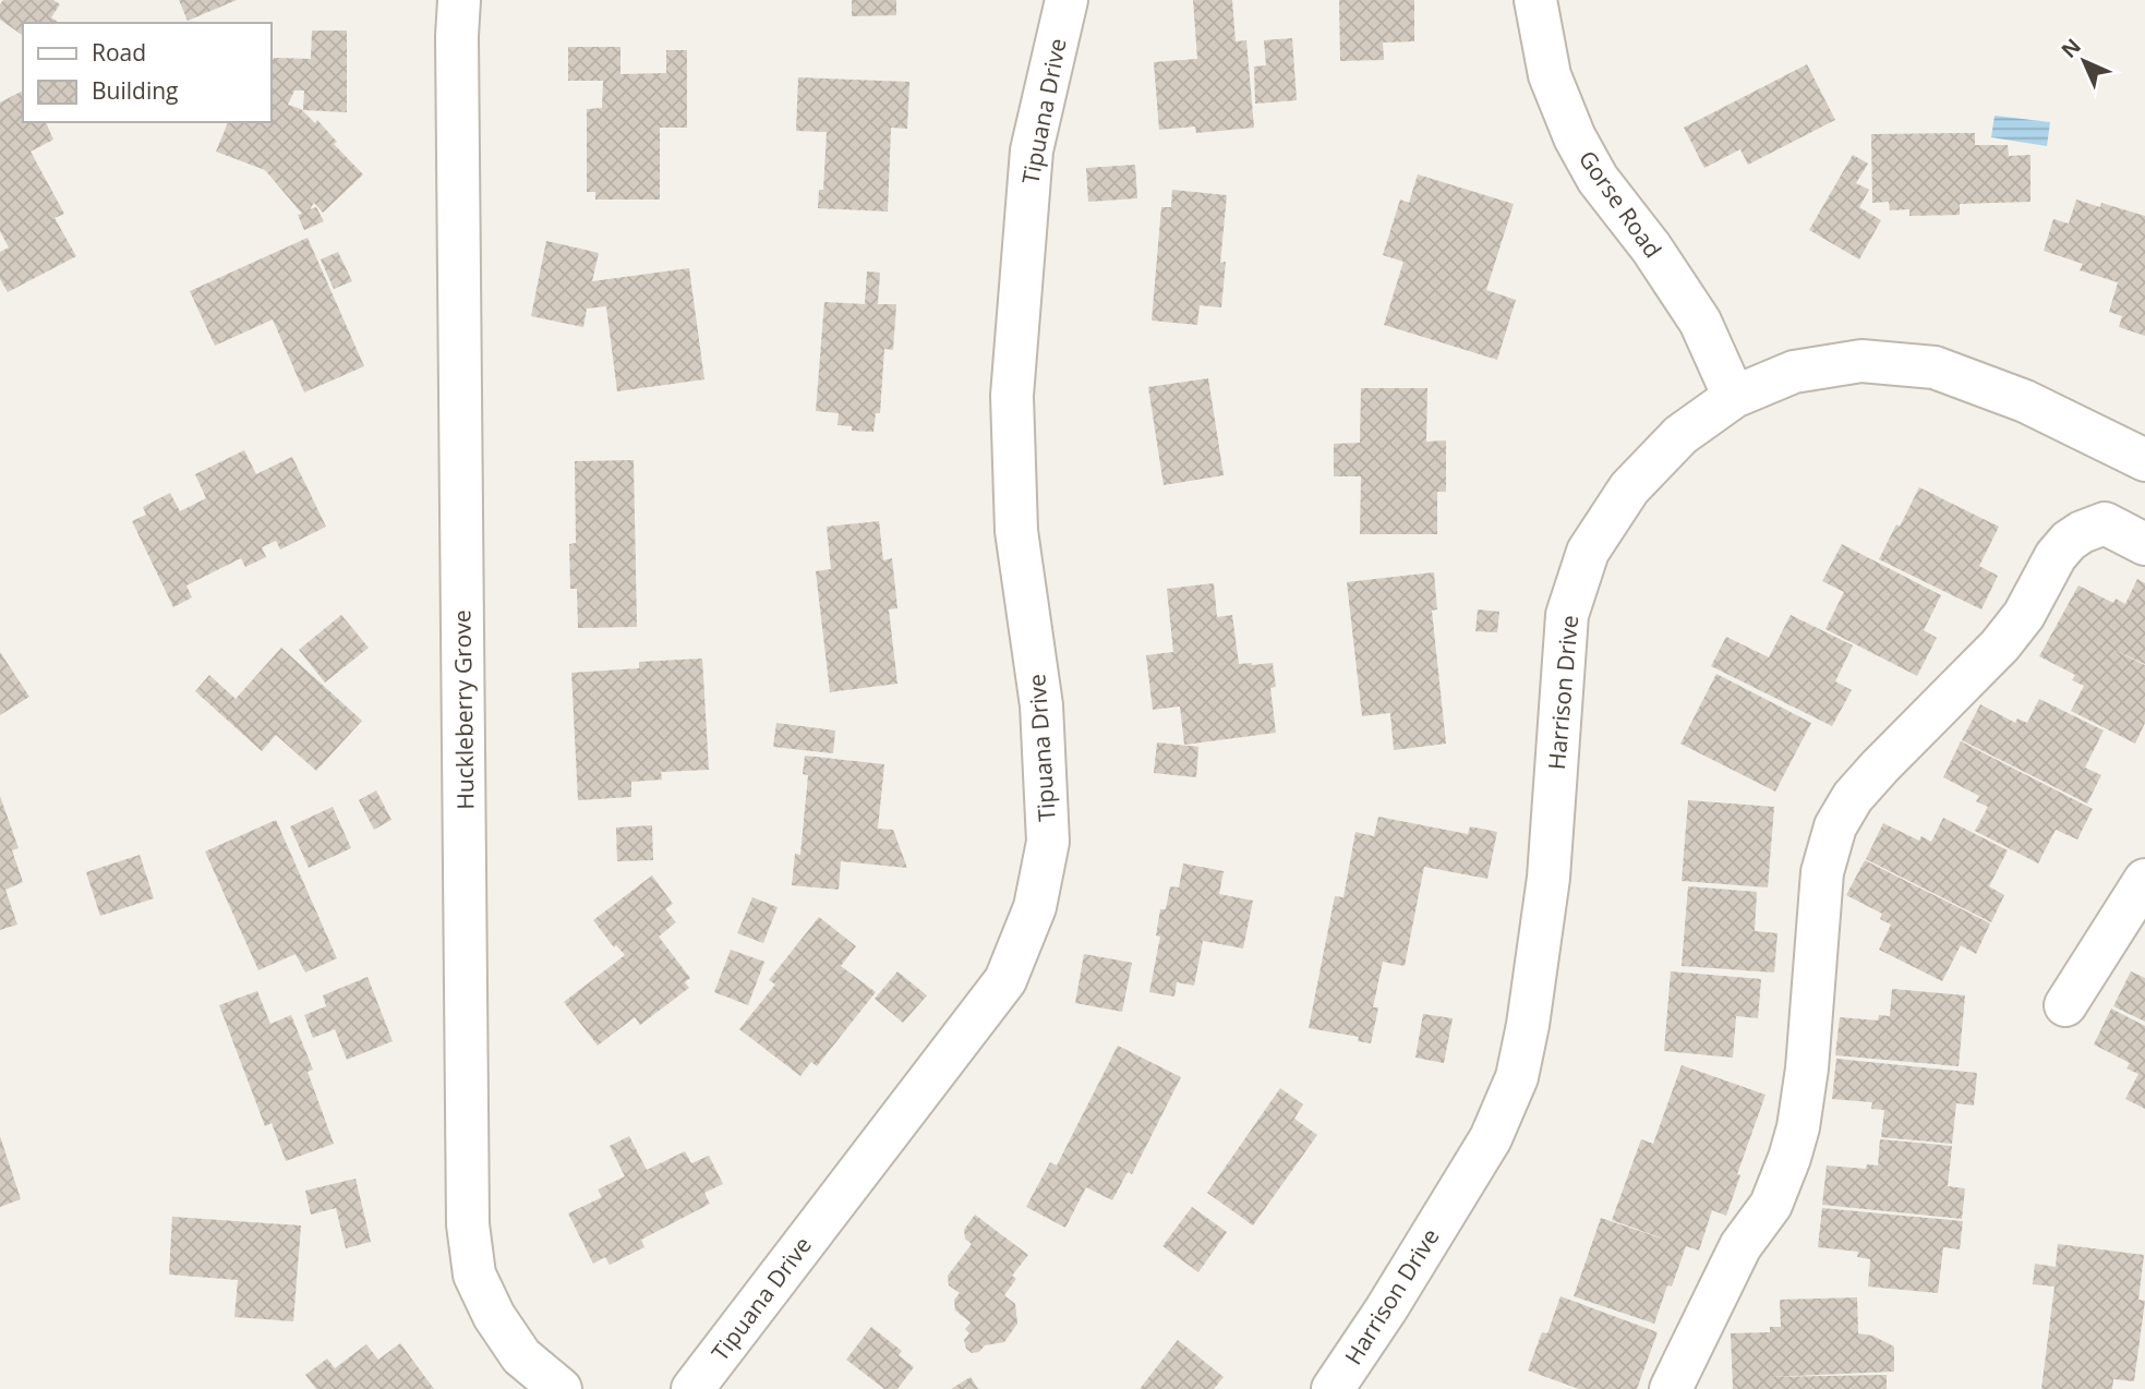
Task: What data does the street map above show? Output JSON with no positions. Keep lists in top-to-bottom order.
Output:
{
  "streets": {
    "street": [
      "Tipuana Drive",
      "Gorse Road",
      "Harrison Drive",
      "Huckleberry Grove"
    ]
  },
  "crossings": [
    ["Gorse Road", "Harrison Drive"]
  ],
  "legend": ["Road", "Building"],
  "north": "top left"
}
